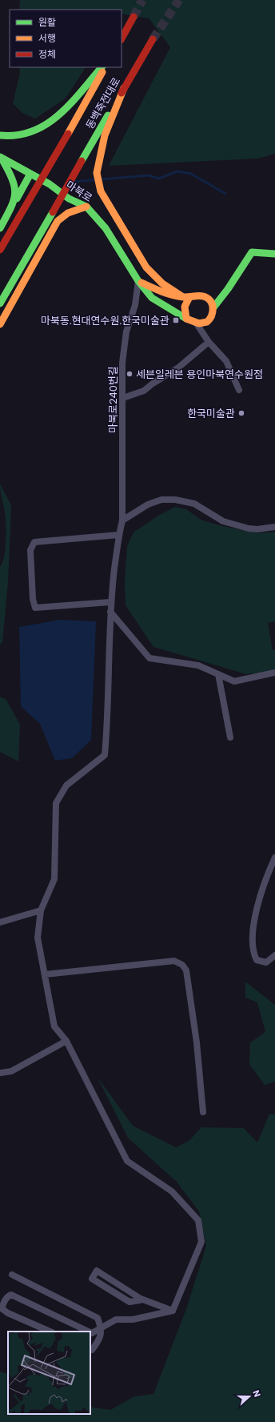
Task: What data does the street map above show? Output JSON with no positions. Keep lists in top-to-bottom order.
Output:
{
  "streets": {
    "main road": ["동백죽전대로", "마북로"],
    "street": ["마북로240번길"]
  },
  "crossings": [
    ["마북로", "마북로240번길"]
  ],
  "places": {
    "transit": ["마북동.현대연수원.한국미술관"],
    "other": ["세븐일레븐 용인마북연수원점", "한국미술관"]
  },
  "legend": ["원활", "서행", "정체"],
  "north": "right"
}
